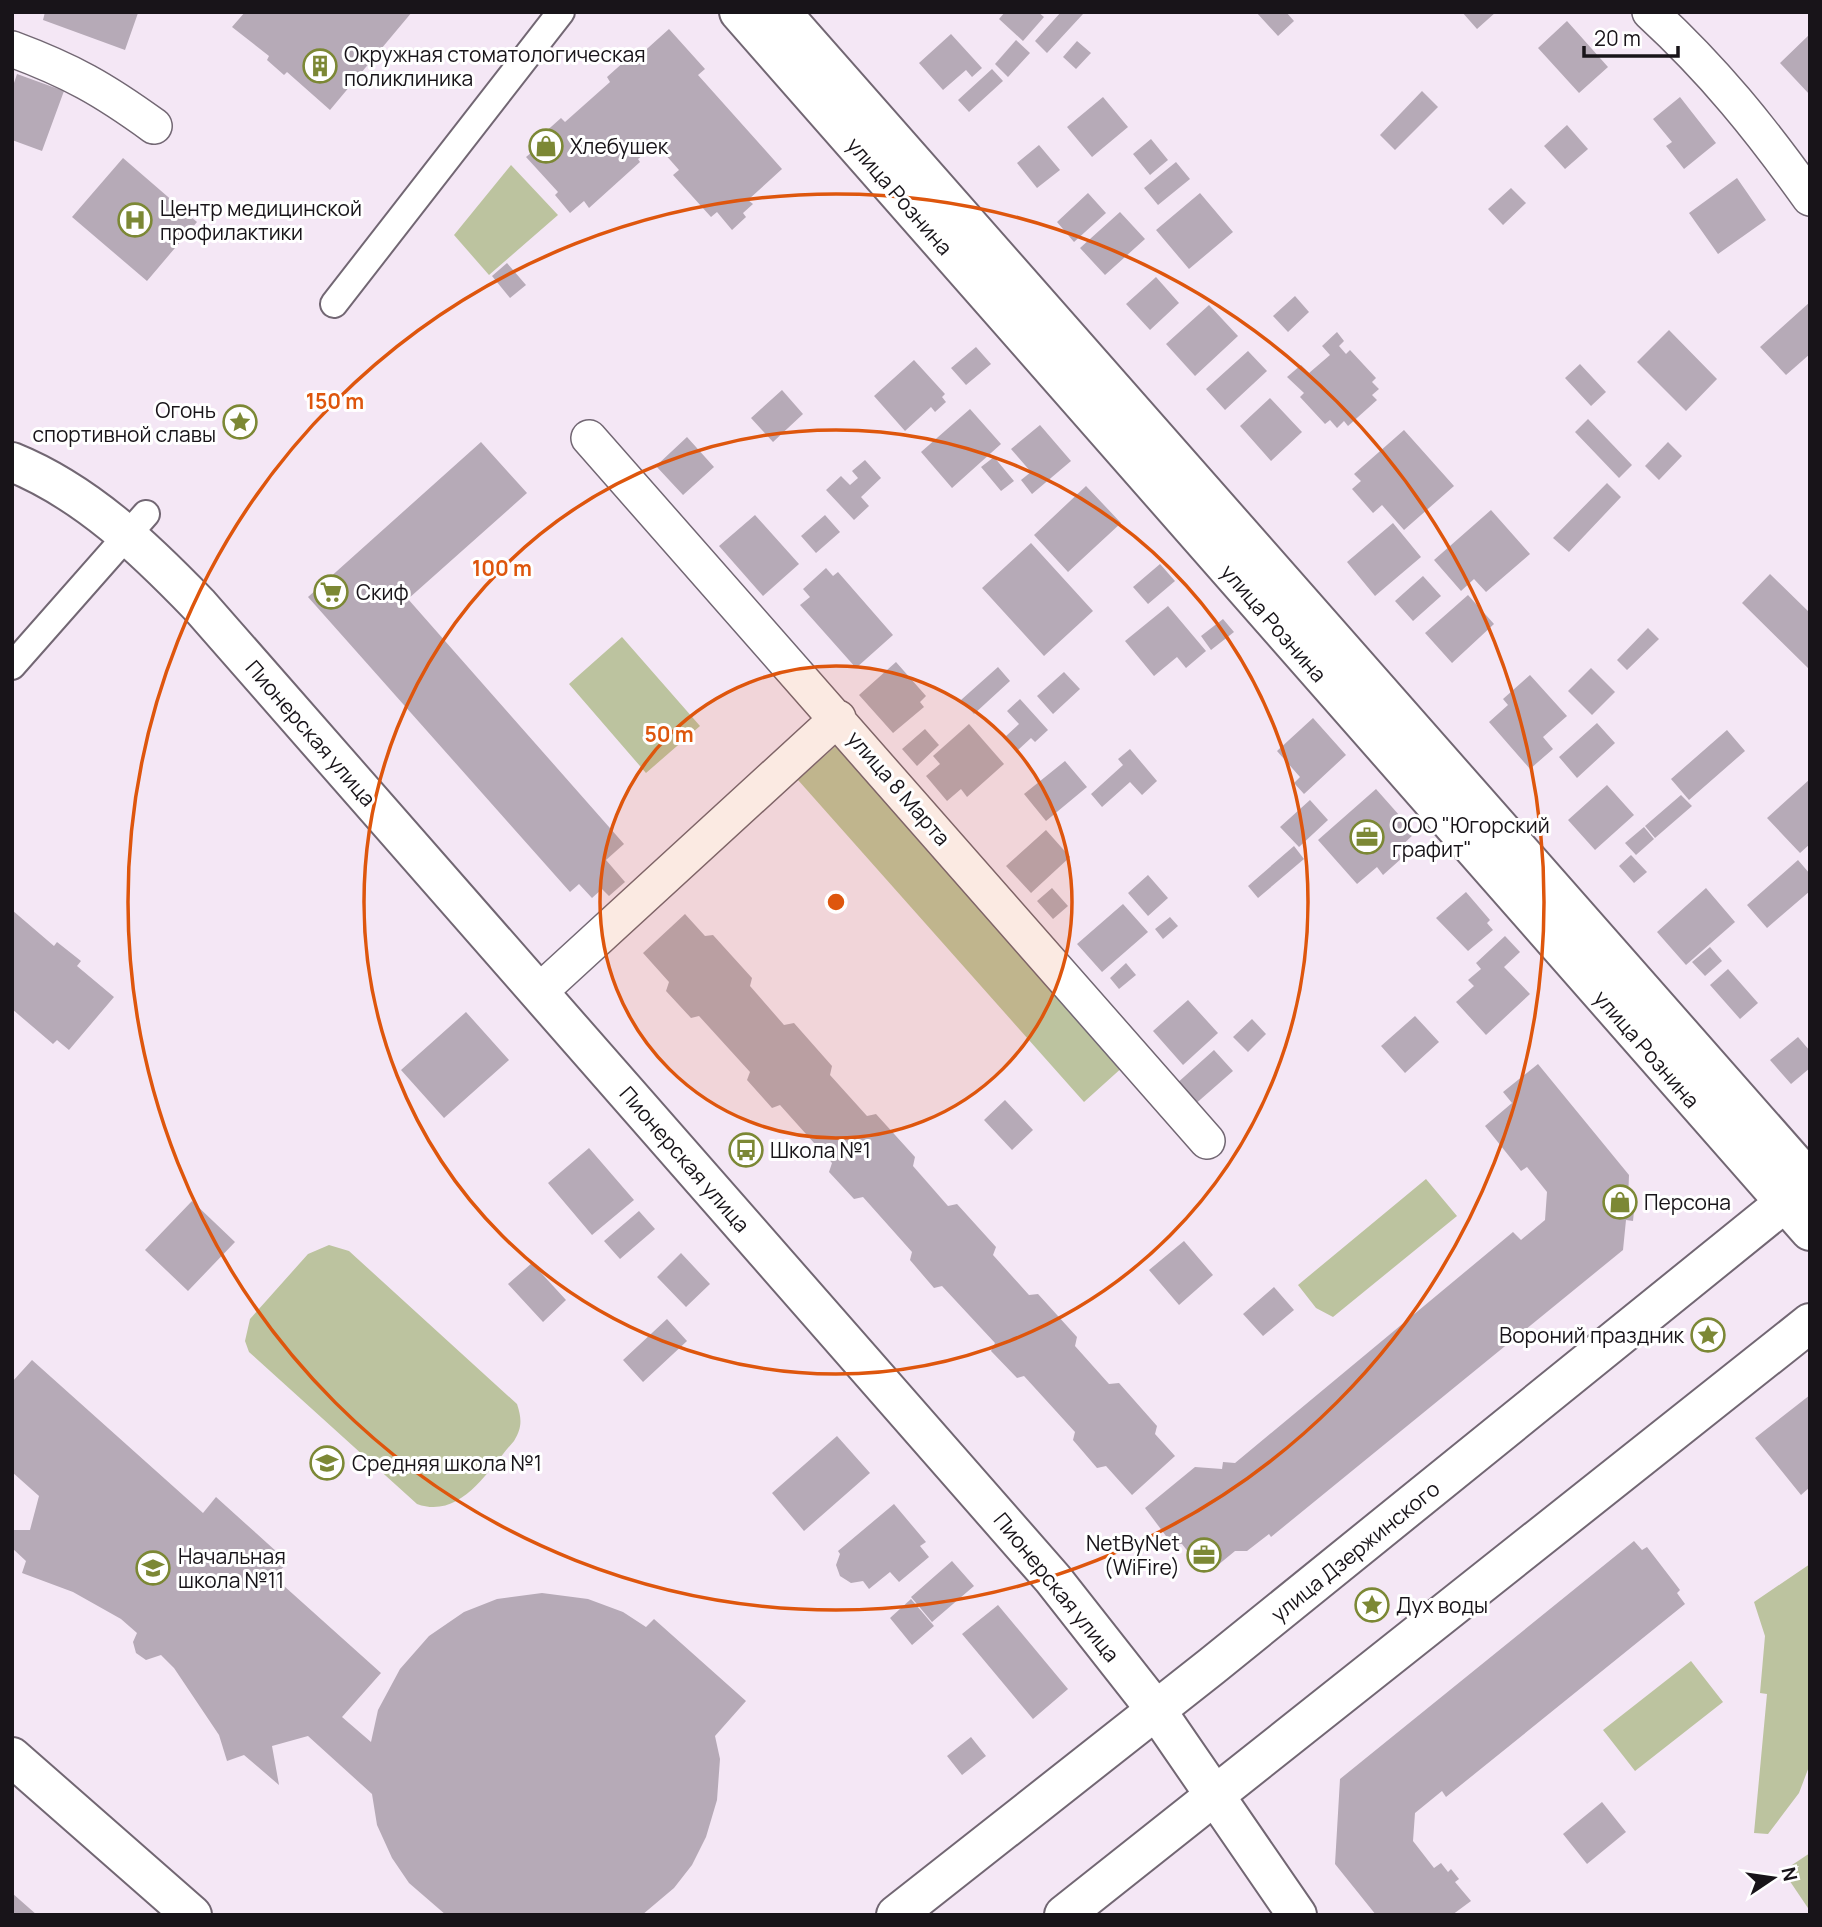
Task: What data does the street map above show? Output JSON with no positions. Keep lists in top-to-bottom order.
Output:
{
  "streets": {
    "main road": ["улица Рознина", "Пионерская улица", "улица Дзержинского"],
    "street": ["улица 8 Марта"]
  },
  "crossings": [
    ["улица Рознина", "улица Дзержинского"],
    ["Пионерская улица", "улица Дзержинского"]
  ],
  "places": {
    "building": ["Окружная стоматологическая поликлиника"],
    "shop": ["Хлебушек", "Персона"],
    "hospital": ["Центр медицинской профилактики"],
    "place": ["Огонь спортивной славы", "Вороний праздник", "Дух воды"],
    "supermarket": ["Скиф"],
    "office": ["ООО \"Югорский графит\"", "NetByNet (WiFire)"],
    "bus stop": ["Школа №1"],
    "school or university": ["Средняя школа №1", "Начальная школа №11"]
  },
  "scale_bar": "20 m",
  "north": "right",
  "rings": ["150 m", "100 m", "50 m"]
}
